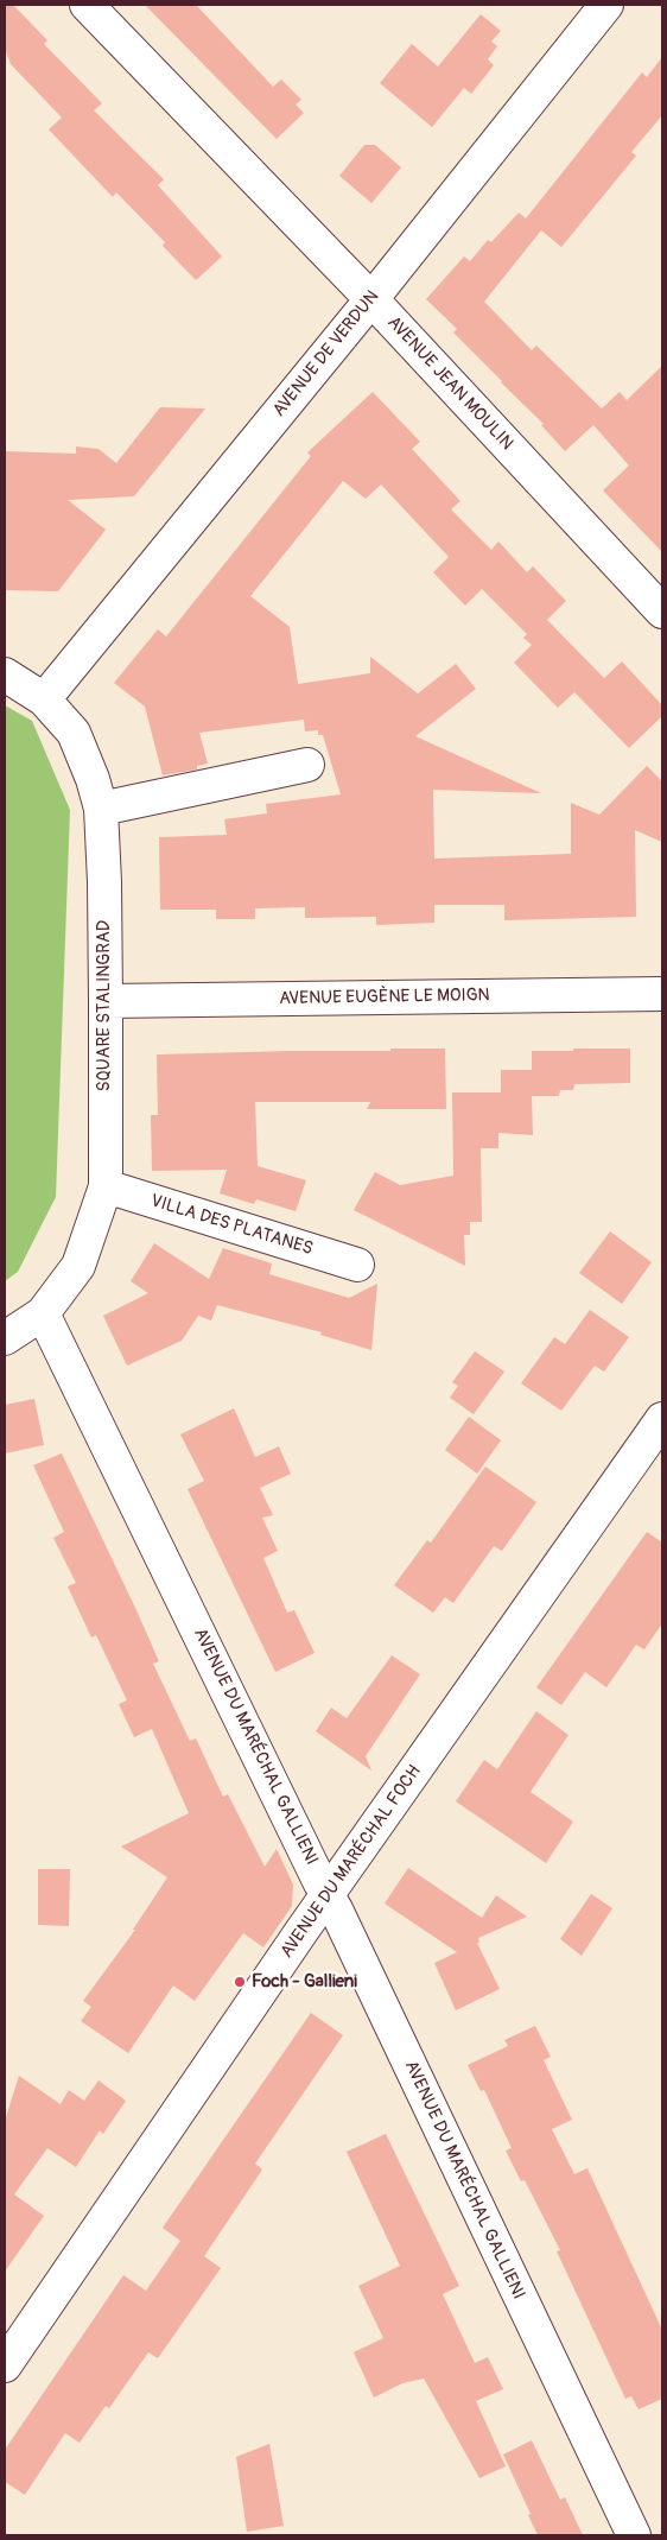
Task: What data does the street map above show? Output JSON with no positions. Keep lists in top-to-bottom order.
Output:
{
  "streets": {
    "street": [
      "AVENUE DE VERDUN",
      "AVENUE JEAN MOULIN",
      "AVENUE EUGÈNE LE MOIGN",
      "SQUARE STALINGRAD",
      "VILLA DES PLATANES",
      "AVENUE DU MARÉCHAL GALLIENI",
      "AVENUE DU MARÉCHAL FOCH"
    ]
  },
  "crossings": [
    ["AVENUE DE VERDUN", "AVENUE JEAN MOULIN"],
    ["AVENUE DE VERDUN", "SQUARE STALINGRAD"],
    ["AVENUE EUGÈNE LE MOIGN", "SQUARE STALINGRAD"],
    ["SQUARE STALINGRAD", "VILLA DES PLATANES"],
    ["SQUARE STALINGRAD", "AVENUE DU MARÉCHAL GALLIENI"],
    ["AVENUE DU MARÉCHAL GALLIENI", "AVENUE DU MARÉCHAL FOCH"]
  ],
  "places": ["Foch - Gallieni"]
}
